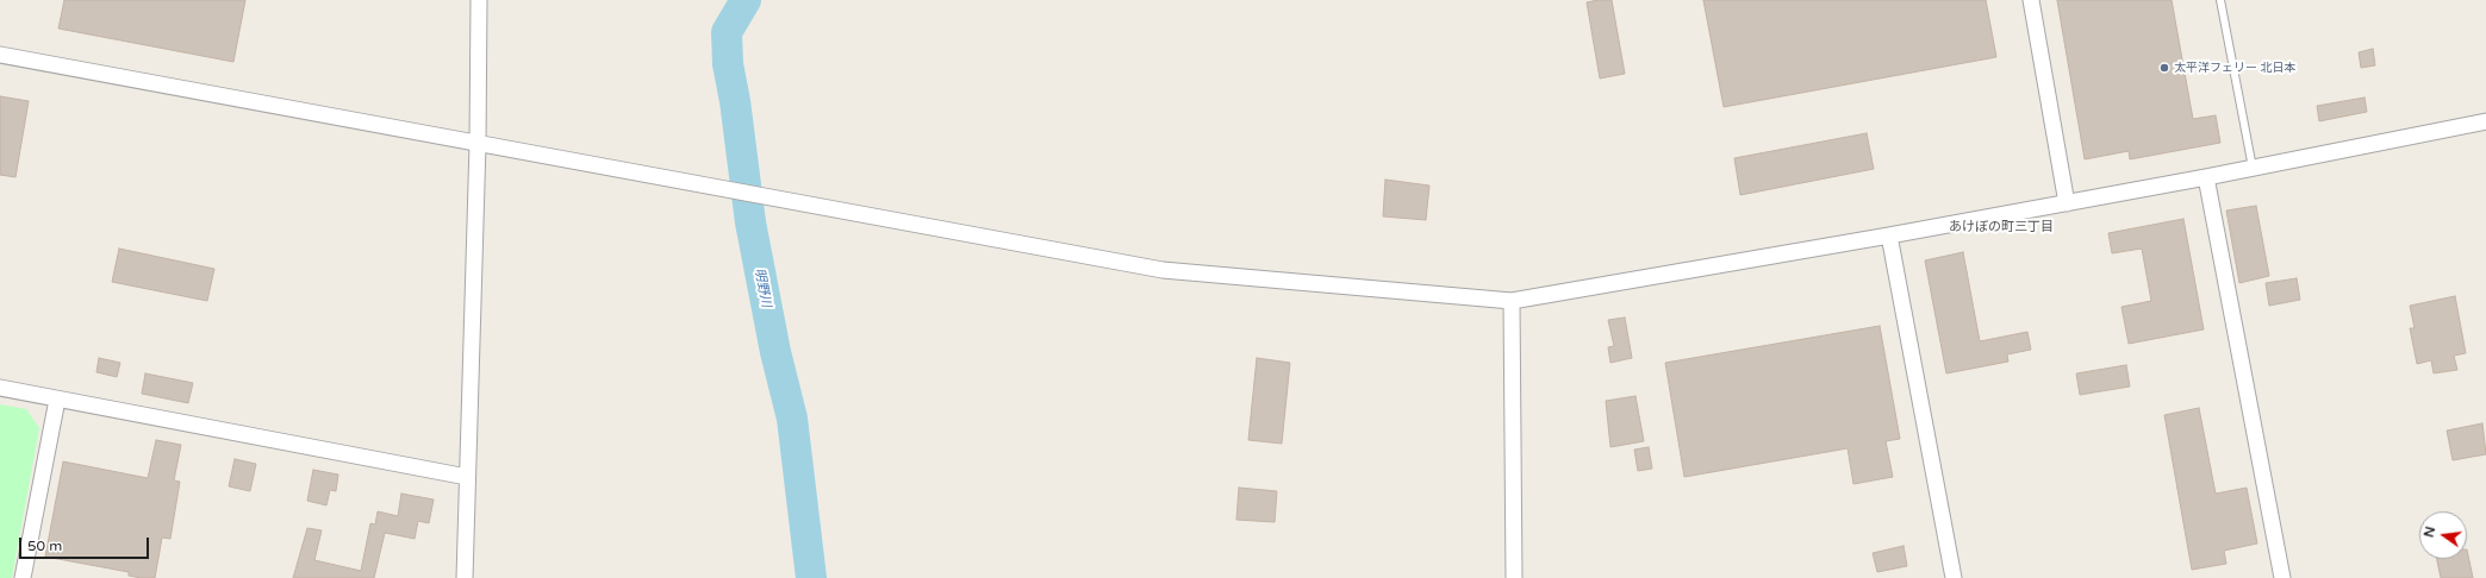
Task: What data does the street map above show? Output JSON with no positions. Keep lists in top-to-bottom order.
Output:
{
  "districts": ["あけぼの町三丁目"],
  "water": ["明野川"],
  "places": ["太平洋フェリー 北日本"],
  "scale_bar": "50 m",
  "north": "left"
}
